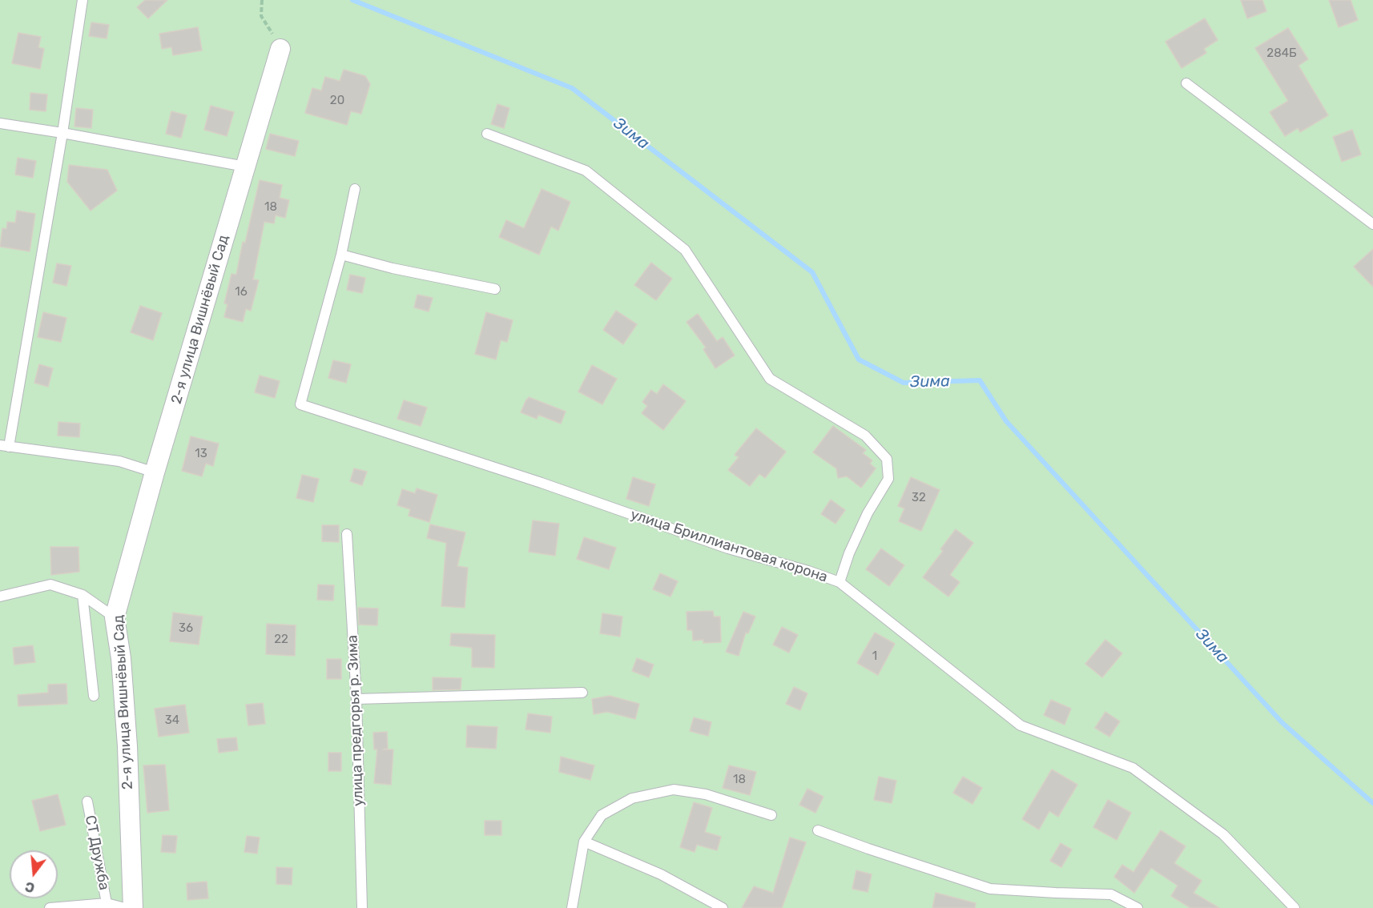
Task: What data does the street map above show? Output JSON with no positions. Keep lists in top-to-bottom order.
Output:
{
  "streets": {
    "street": ["2-я улица Вишнёвый Сад"],
    "lane": ["улица Бриллиантовая корона", "улица предгорья р. Зима", "СТ Дружба"]
  },
  "water": ["Зима"],
  "house_numbers": [
    "284Б",
    "20",
    "18",
    "16",
    "13",
    "32",
    "36",
    "22",
    "1",
    "34",
    "18"
  ],
  "north": "bottom"
}
